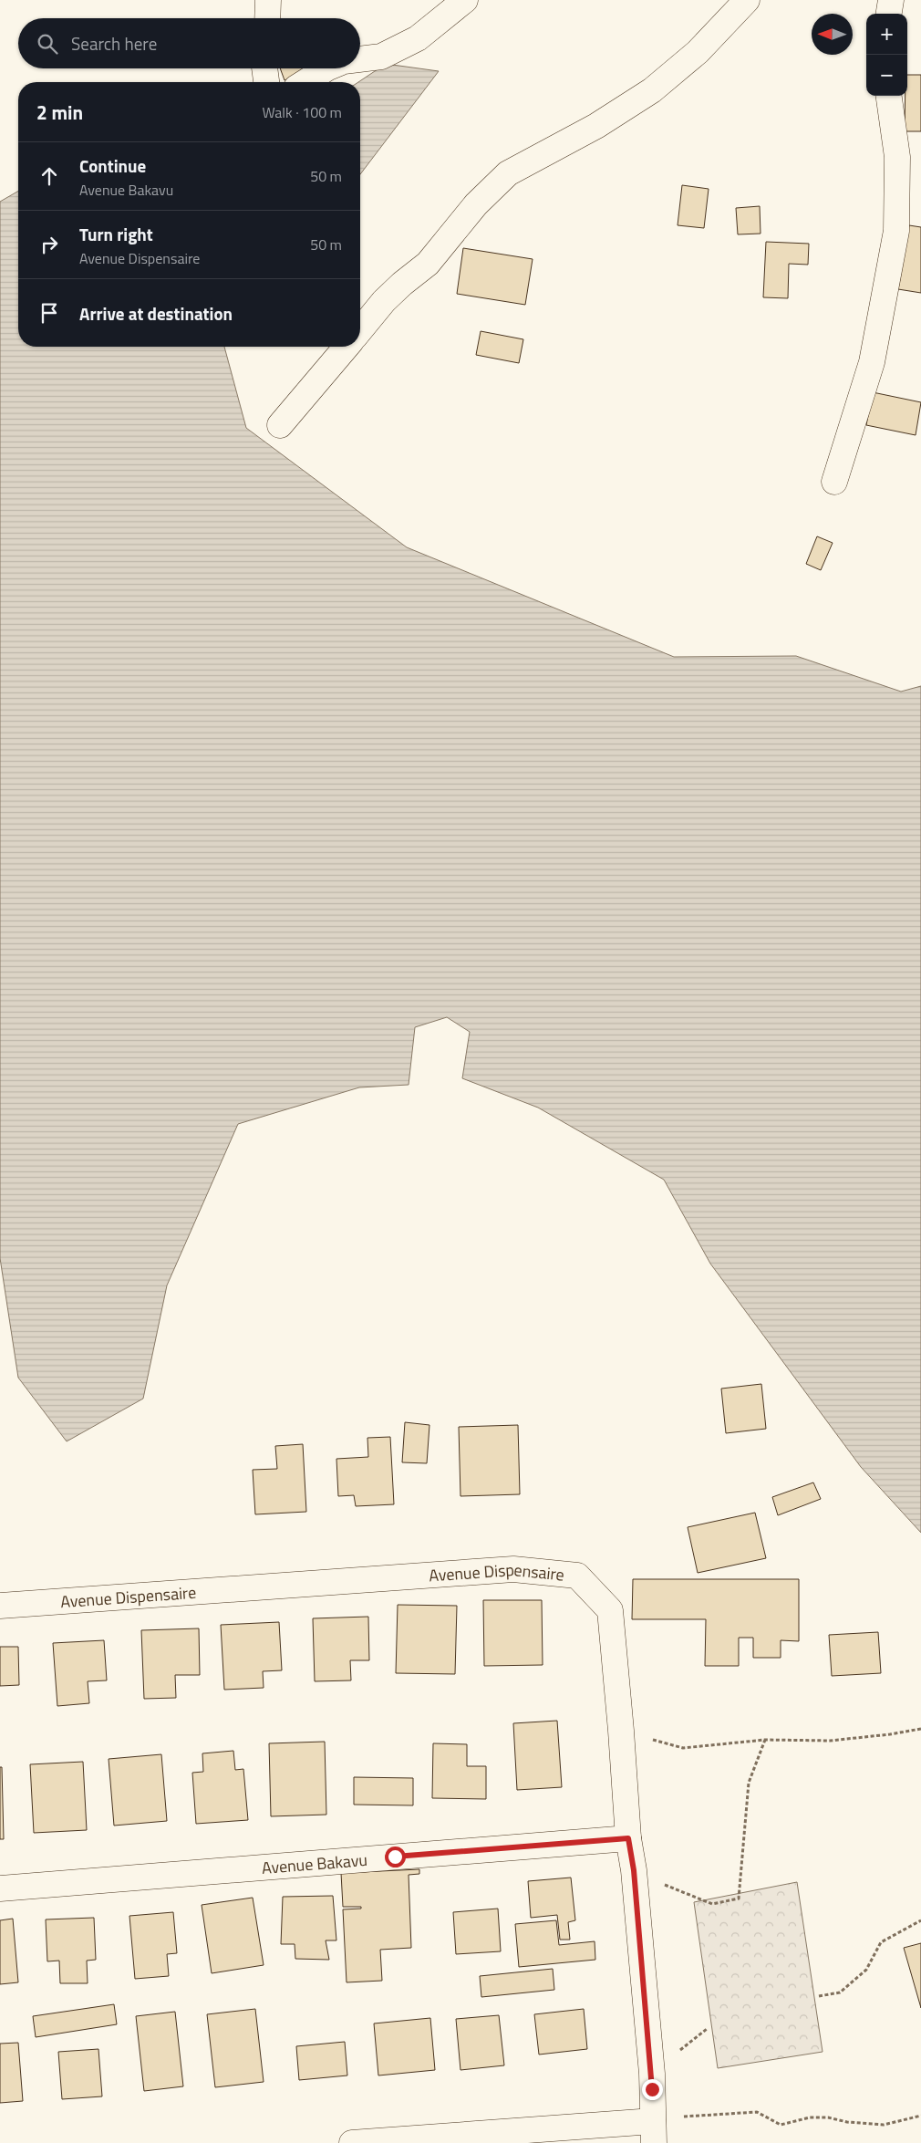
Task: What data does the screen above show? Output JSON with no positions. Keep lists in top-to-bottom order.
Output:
{
  "streets": {
    "street": ["Avenue Dispensaire", "Avenue Bakavu"]
  },
  "crossings": [
    ["Avenue Dispensaire", "Avenue Bakavu"]
  ],
  "north": "left",
  "page": {
    "map_buttons": ["+", "−"],
    "search": "Search here",
    "heading": ["2 min", "Walk · 100 m"],
    "list": [
      ["Continue", "Avenue Bakavu", "50 m"],
      ["Turn right", "Avenue Dispensaire", "50 m"],
      "Arrive at destination"
    ]
  }
}
